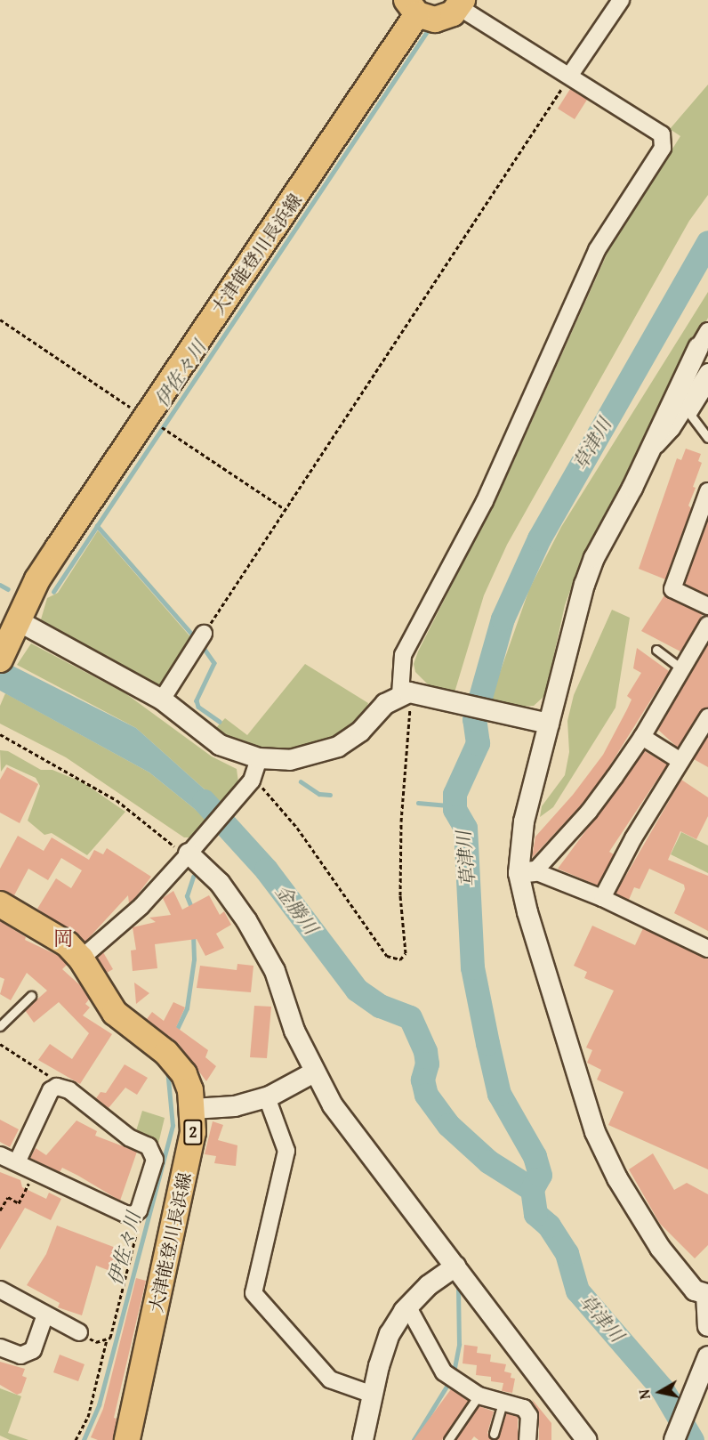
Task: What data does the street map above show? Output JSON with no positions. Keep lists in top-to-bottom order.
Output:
{
  "streets": {
    "main road": ["大津能登川長浜線", "2"]
  },
  "districts": ["岡"],
  "water": ["伊佐々川", "草津川", "金勝川"],
  "north": "left"
}
